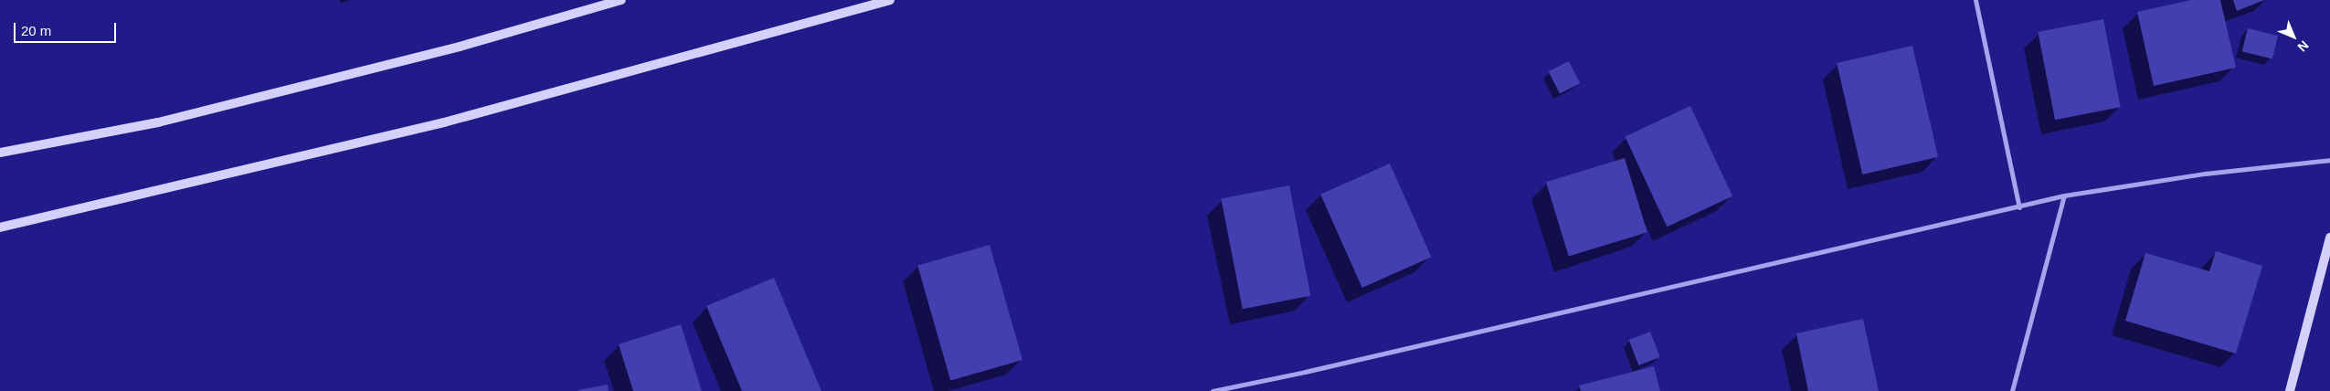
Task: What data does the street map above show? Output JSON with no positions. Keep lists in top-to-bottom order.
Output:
{
  "scale_bar": "20 m",
  "north": "bottom right"
}
